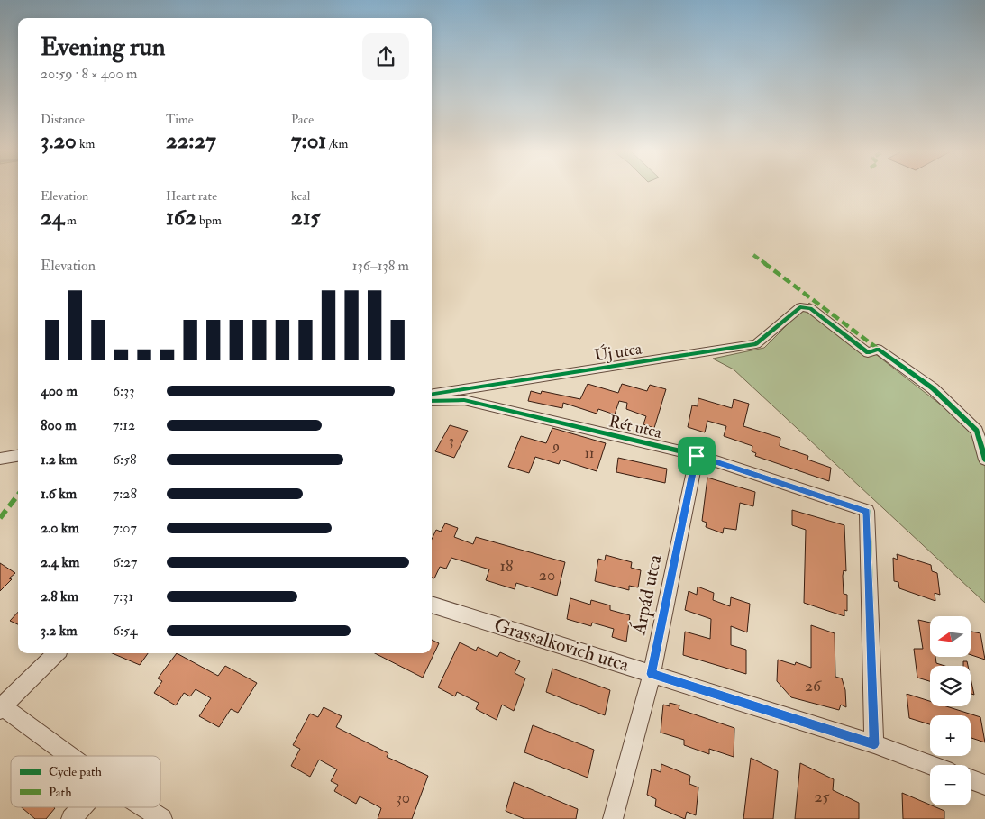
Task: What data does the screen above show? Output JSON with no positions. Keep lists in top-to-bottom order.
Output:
{
  "streets": {
    "street": [
      "Új utca",
      "Rét utca",
      "Árpád utca",
      "Grassalkovich utca"
    ]
  },
  "crossings": [
    ["Rét utca", "Árpád utca"],
    ["Rét utca", "Grassalkovich utca"],
    ["Árpád utca", "Grassalkovich utca"]
  ],
  "house_numbers": [
    "3",
    "9",
    "11",
    "18",
    "20",
    "26",
    "25",
    "30"
  ],
  "legend": ["Cycle path", "Path"],
  "north": "left",
  "page": {
    "heading": ["Evening run", "20:59 · 8 × 400 m"],
    "stats": [
      ["Distance", "3.20 km"],
      ["Time", "22:27"],
      ["Pace", "7:01 /km"],
      ["Elevation", "24 m"],
      ["Heart rate", "162 bpm"],
      ["kcal", "215"]
    ],
    "chart": ["Elevation", "136–138 m"],
    "list": [
      {
        "name": "400 m",
        "note": "6:33"
      },
      {
        "name": "800 m",
        "note": "7:12"
      },
      {
        "name": "1.2 km",
        "note": "6:58"
      },
      {
        "name": "1.6 km",
        "note": "7:28"
      },
      {
        "name": "2.0 km",
        "note": "7:07"
      },
      {
        "name": "2.4 km",
        "note": "6:27"
      },
      {
        "name": "2.8 km",
        "note": "7:31"
      },
      {
        "name": "3.2 km",
        "note": "6:54"
      }
    ],
    "map_buttons": ["+", "−"]
  }
}
